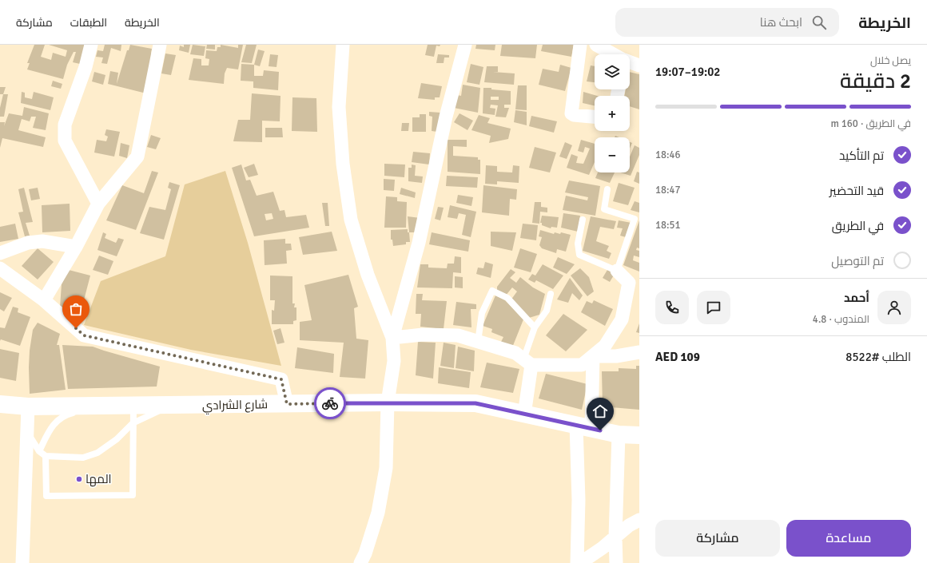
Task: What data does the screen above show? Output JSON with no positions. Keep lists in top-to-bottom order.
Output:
{
  "streets": {
    "street": ["شارع الشرادي"]
  },
  "places": ["المها"],
  "page": {
    "header": "الخريطة",
    "search": "ابحث هنا",
    "nav": ["الخريطة", "الطبقات", "مشاركة"],
    "heading": ["2 دقيقة", "يصل خلال", "19:02–19:07"],
    "panel": [
      "أحمد",
      "المندوب · 4.8",
      "الطلب #8522",
      "AED 109"
    ],
    "map_buttons": ["+", "−"],
    "bar": "في الطريق · 160 m",
    "list": [
      ["تم التأكيد", "18:46"],
      ["قيد التحضير", "18:47"],
      ["في الطريق", "18:51"],
      "تم التوصيل"
    ],
    "buttons": ["مساعدة", "مشاركة"]
  }
}
